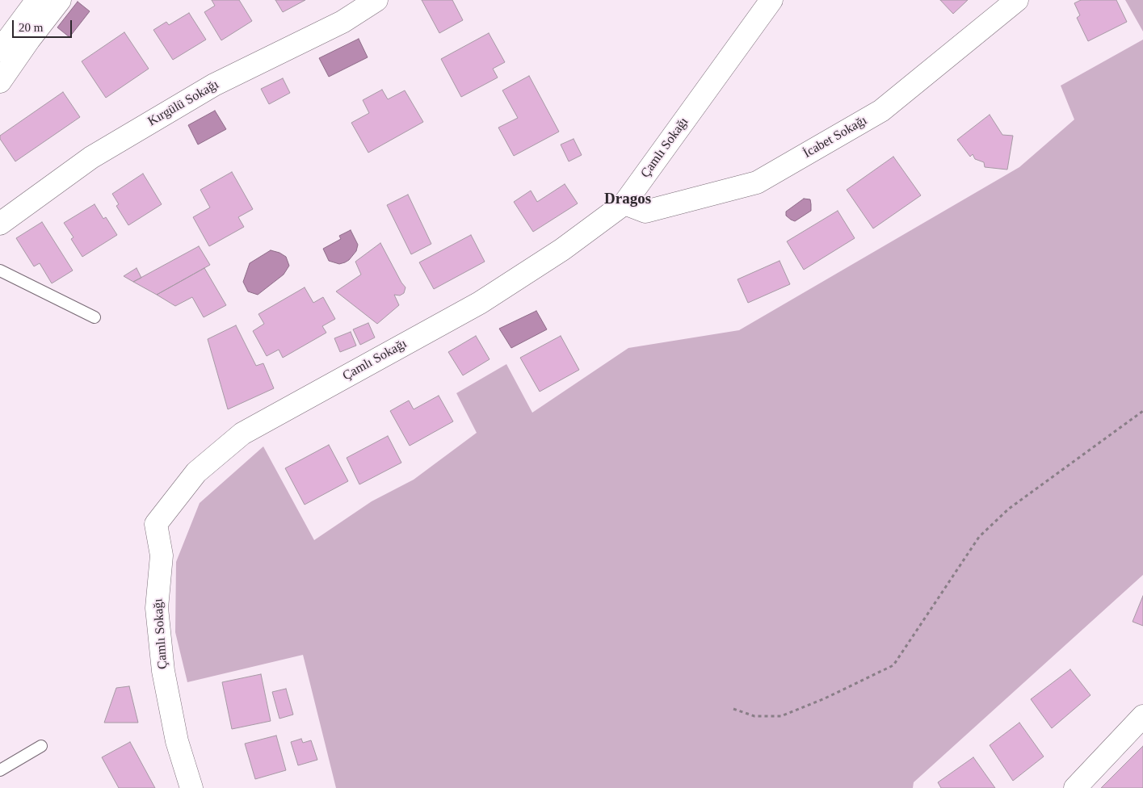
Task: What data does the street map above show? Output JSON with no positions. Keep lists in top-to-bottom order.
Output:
{
  "streets": {
    "street": ["Kırgülü Sokağı", "İcabet Sokağı", "Çamlı Sokağı"]
  },
  "crossings": [
    ["İcabet Sokağı", "Çamlı Sokağı"]
  ],
  "districts": ["Dragos"],
  "scale_bar": "20 m"
}
